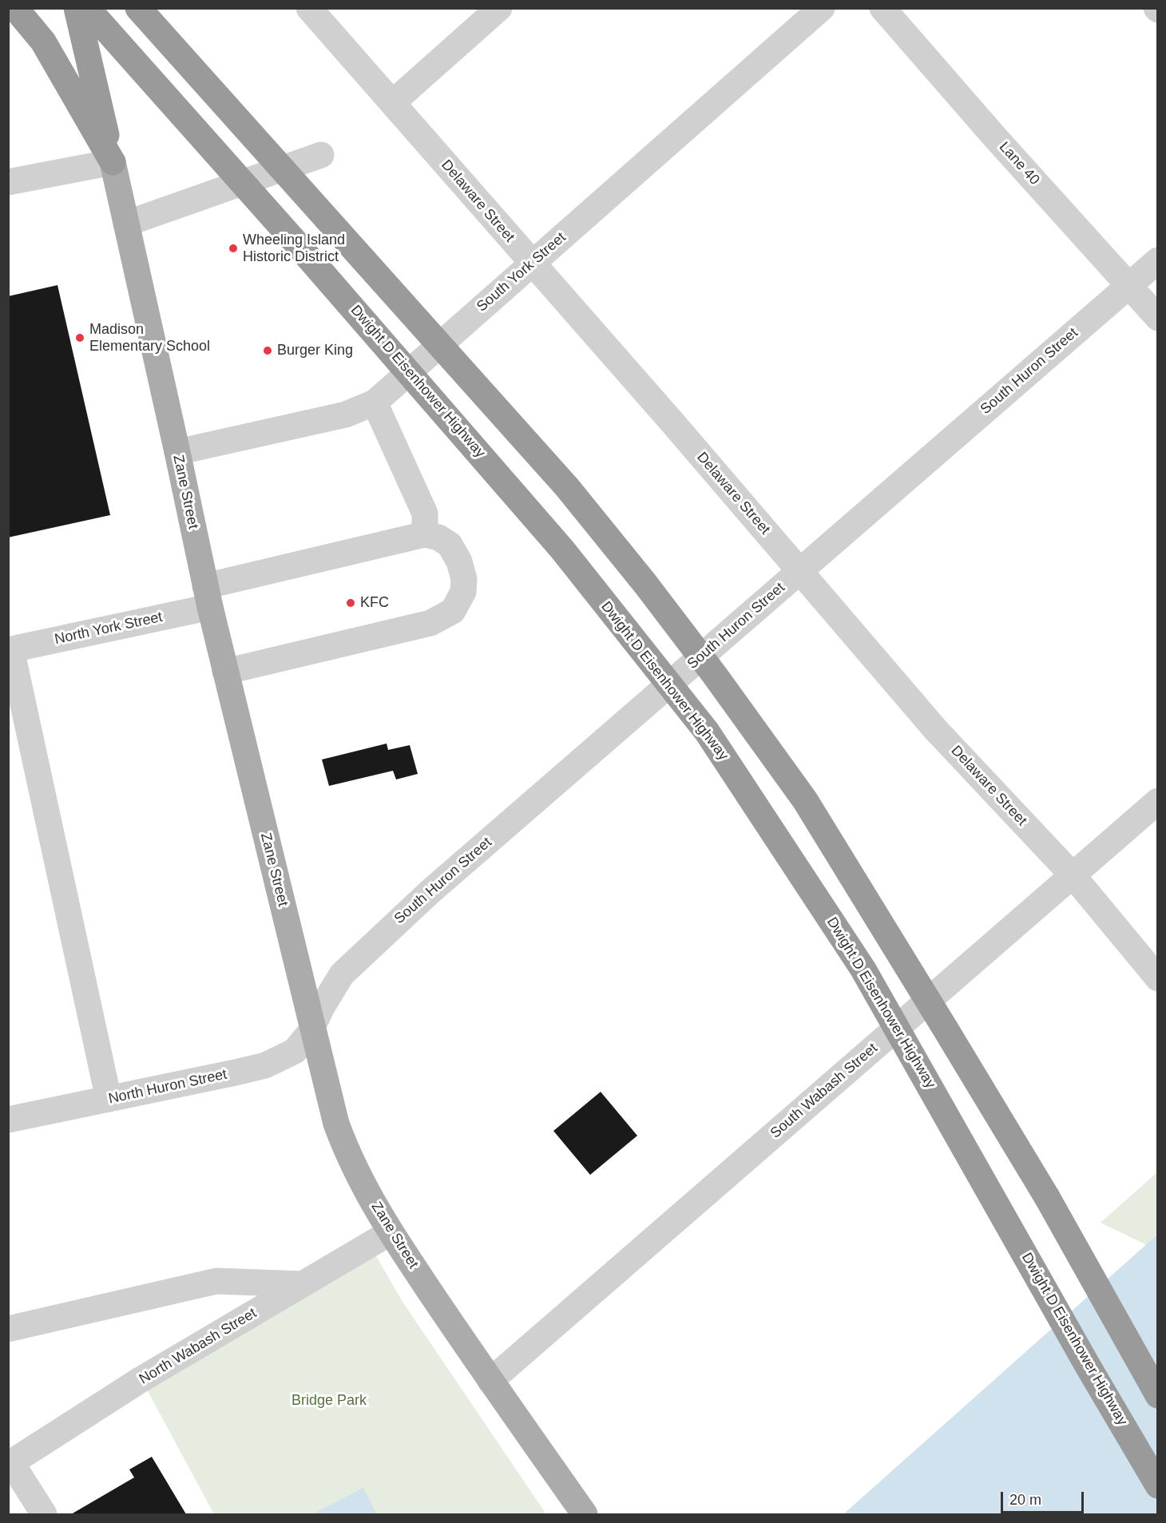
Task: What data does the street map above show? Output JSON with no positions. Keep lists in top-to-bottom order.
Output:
{
  "streets": {
    "highway": ["Dwight D Eisenhower Highway"],
    "main road": ["Zane Street"],
    "street": [
      "Lane 40",
      "Delaware Street",
      "South York Street",
      "South Huron Street",
      "North York Street",
      "North Huron Street",
      "South Wabash Street",
      "North Wabash Street"
    ]
  },
  "crossings": [
    ["Lane 40", "South Huron Street"],
    ["Delaware Street", "South York Street"],
    ["Delaware Street", "South Huron Street"],
    ["Delaware Street", "South Wabash Street"],
    ["South York Street", "Zane Street"],
    ["South Huron Street", "Zane Street"],
    ["South Huron Street", "North Huron Street"],
    ["Zane Street", "North York Street"],
    ["Zane Street", "North Huron Street"],
    ["Zane Street", "South Wabash Street"],
    ["Zane Street", "North Wabash Street"]
  ],
  "parks": ["Bridge Park"],
  "places": [
    "Wheeling Island Historic District",
    "Madison Elementary School",
    "Burger King",
    "KFC"
  ],
  "scale_bar": "20 m"
}
